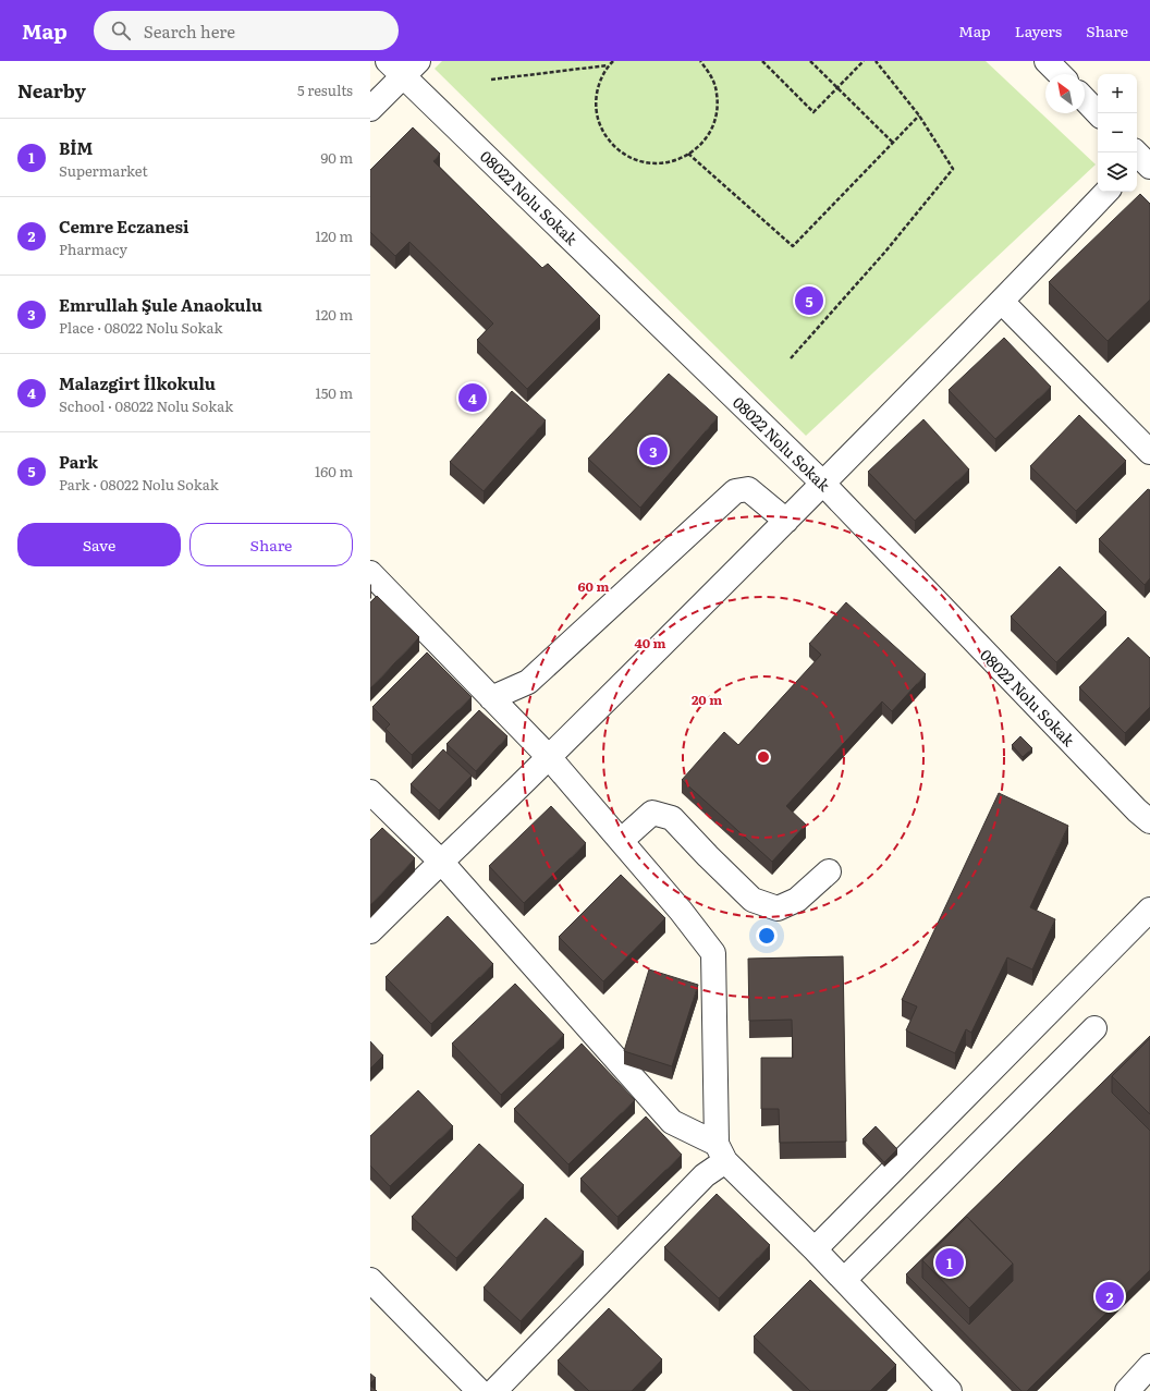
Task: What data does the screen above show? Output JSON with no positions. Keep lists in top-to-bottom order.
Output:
{
  "streets": {
    "street": ["08022 Nolu Sokak"]
  },
  "north": "top left",
  "page": {
    "header": "Map",
    "search": "Search here",
    "nav": ["Map", "Layers", "Share"],
    "heading": ["Nearby", "5 results"],
    "map_buttons": ["+", "−"],
    "list": [
      {
        "mark": "1",
        "name": "BİM",
        "note": "Supermarket",
        "value": "90 m"
      },
      {
        "mark": "2",
        "name": "Cemre Eczanesi",
        "note": "Pharmacy",
        "value": "120 m"
      },
      {
        "mark": "3",
        "name": "Emrullah Şule Anaokulu",
        "note": "Place · 08022 Nolu Sokak",
        "value": "120 m"
      },
      {
        "mark": "4",
        "name": "Malazgirt İlkokulu",
        "note": "School · 08022 Nolu Sokak",
        "value": "150 m"
      },
      {
        "mark": "5",
        "name": "Park",
        "note": "Park · 08022 Nolu Sokak",
        "value": "160 m"
      }
    ],
    "pins": [
      "5",
      "4",
      "3",
      "1",
      "2"
    ],
    "buttons": ["Save", "Share"]
  },
  "rings": ["60 m", "40 m", "20 m"]
}
